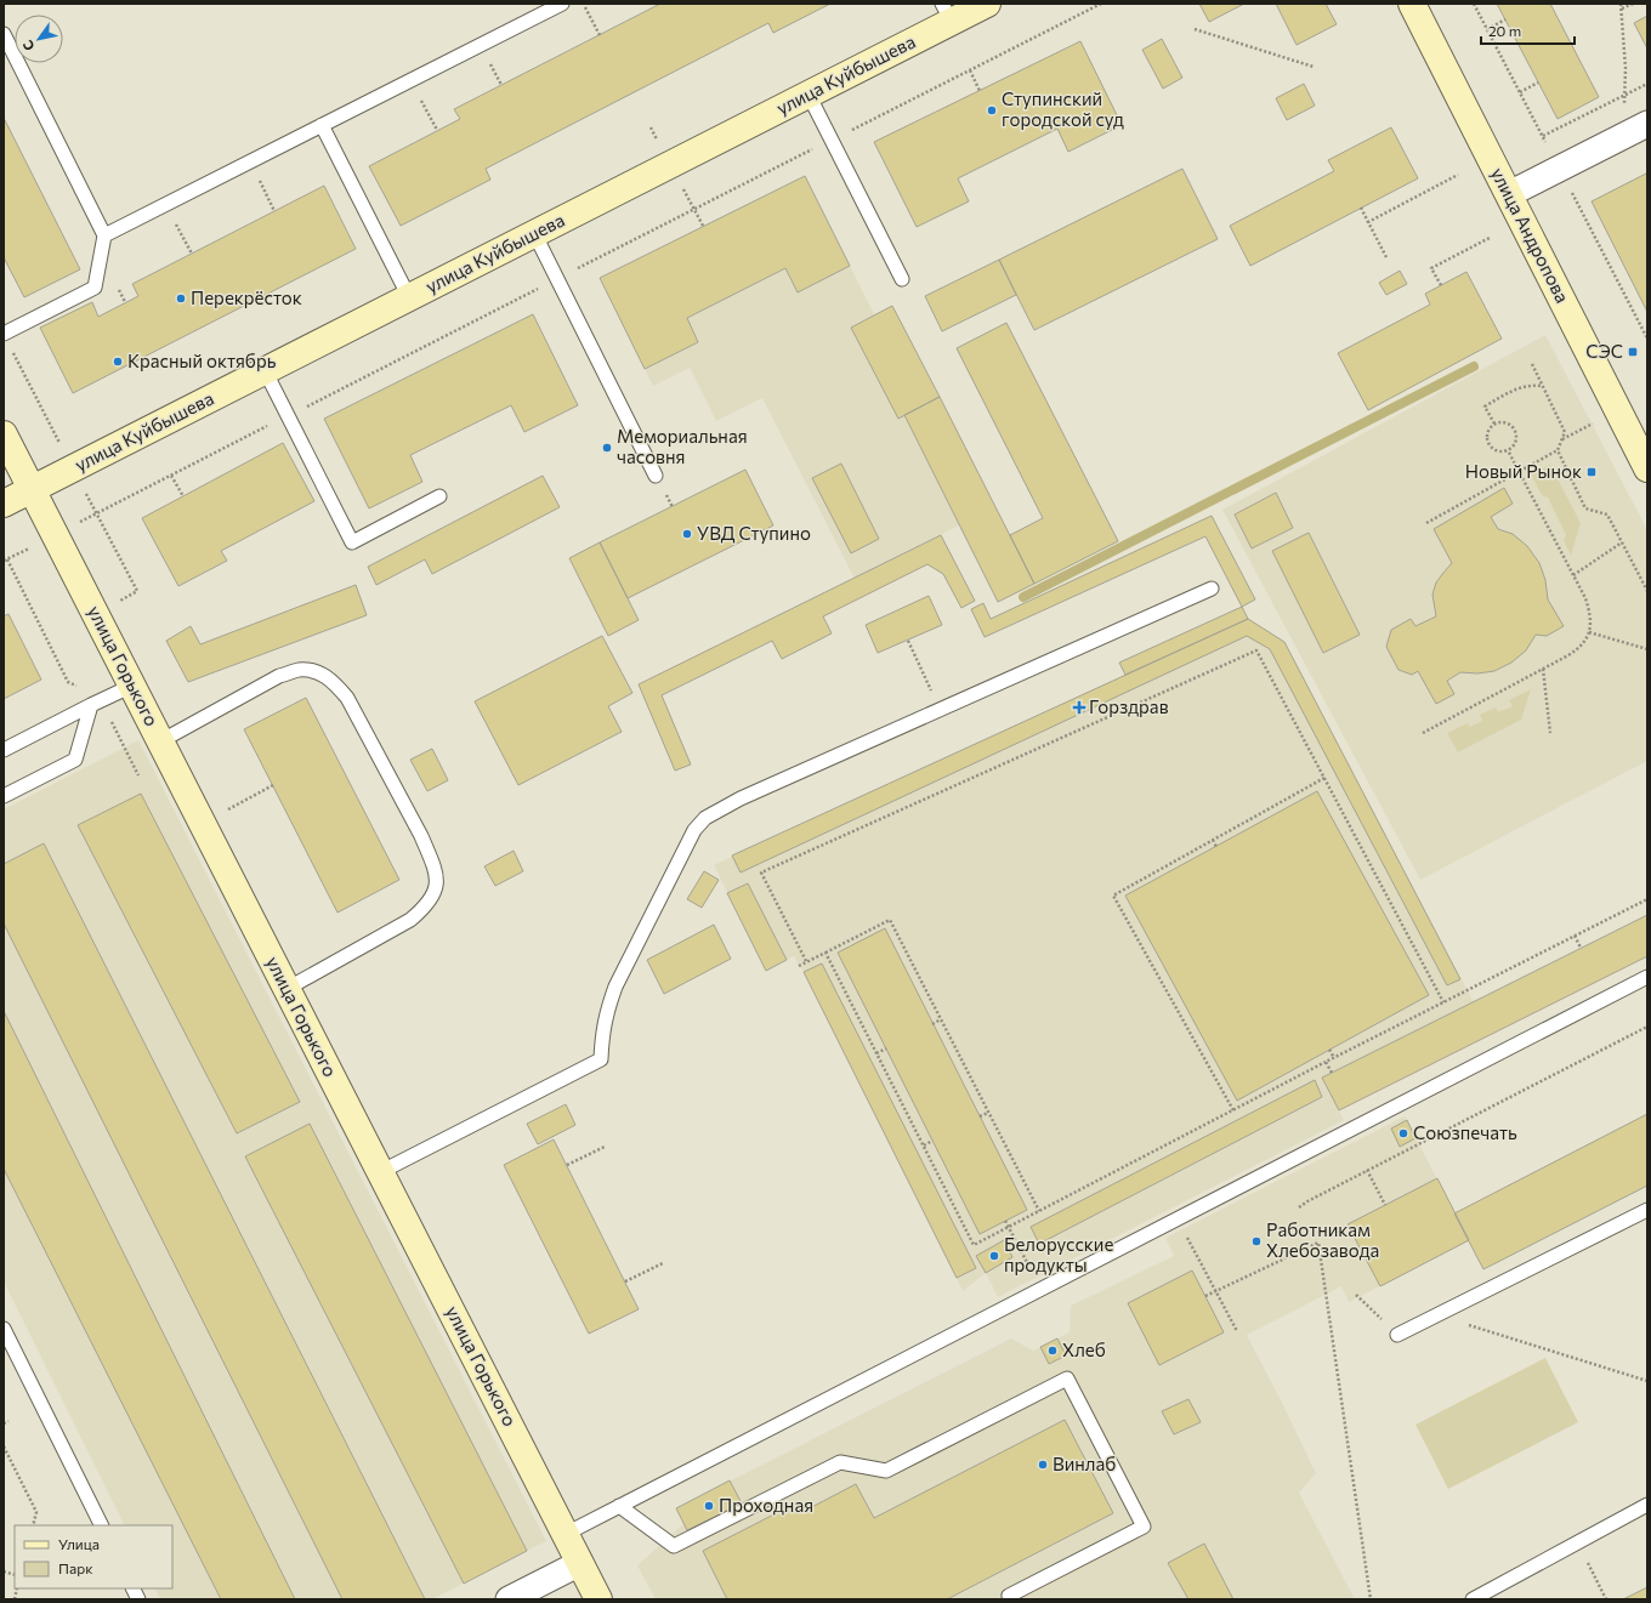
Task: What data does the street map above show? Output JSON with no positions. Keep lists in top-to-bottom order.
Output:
{
  "streets": {
    "main road": ["улица Куйбышева", "улица Андропова", "улица Горького"]
  },
  "crossings": [
    ["улица Куйбышева", "улица Горького"]
  ],
  "places": {
    "other": [
      "Ступинский городской суд",
      "Перекрёсток",
      "Красный октябрь",
      "Мемориальная часовня",
      "УВД Ступино",
      "Союзпечать",
      "Работникам Хлебозавода",
      "Белорусские продукты",
      "Хлеб",
      "Винлаб",
      "Проходная"
    ],
    "transit": ["СЭС", "Новый Рынок"],
    "health": ["Горздрав"]
  },
  "legend": ["Улица", "Парк"],
  "scale_bar": "20 m",
  "north": "bottom left"
}
